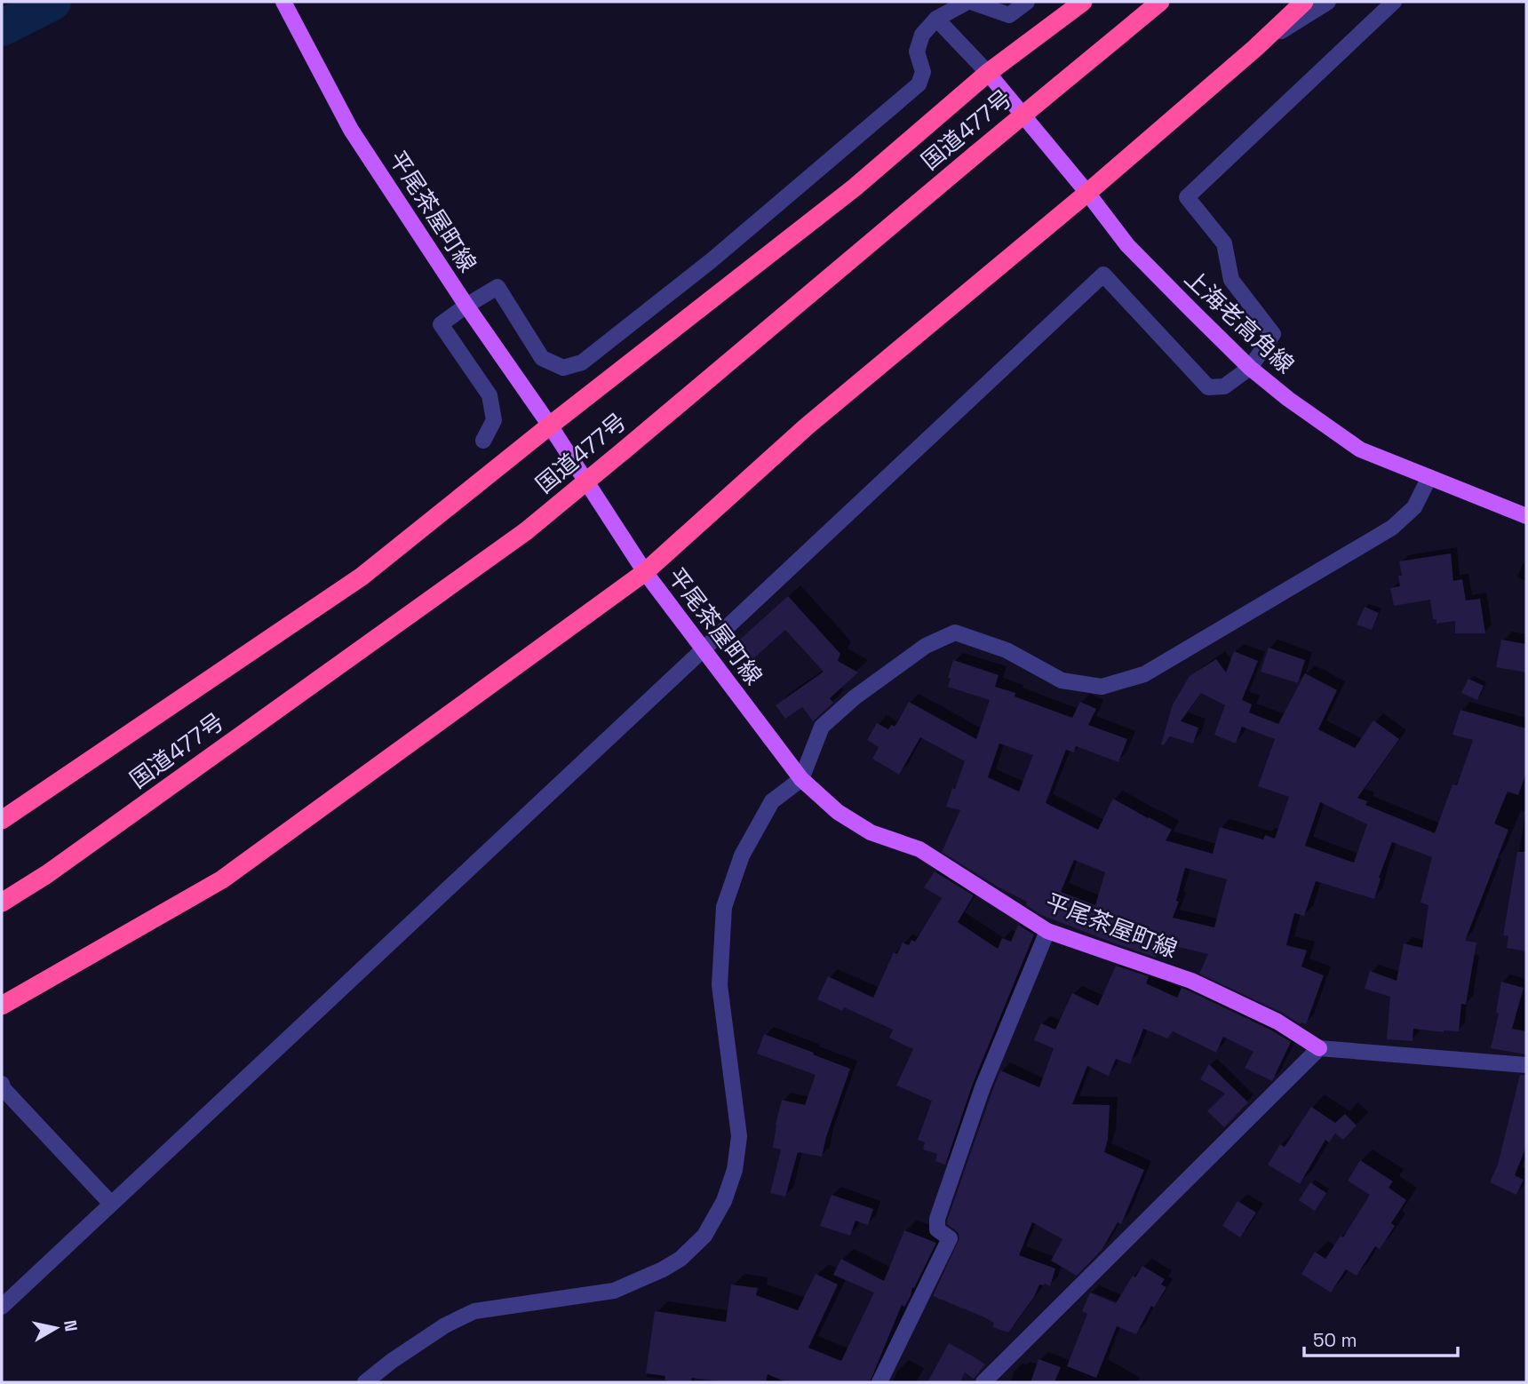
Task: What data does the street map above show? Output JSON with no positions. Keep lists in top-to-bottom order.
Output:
{
  "streets": {
    "highway": ["国道477号"],
    "main road": ["平尾茶屋町線", "上海老高角線"]
  },
  "scale_bar": "50 m",
  "north": "right"
}
